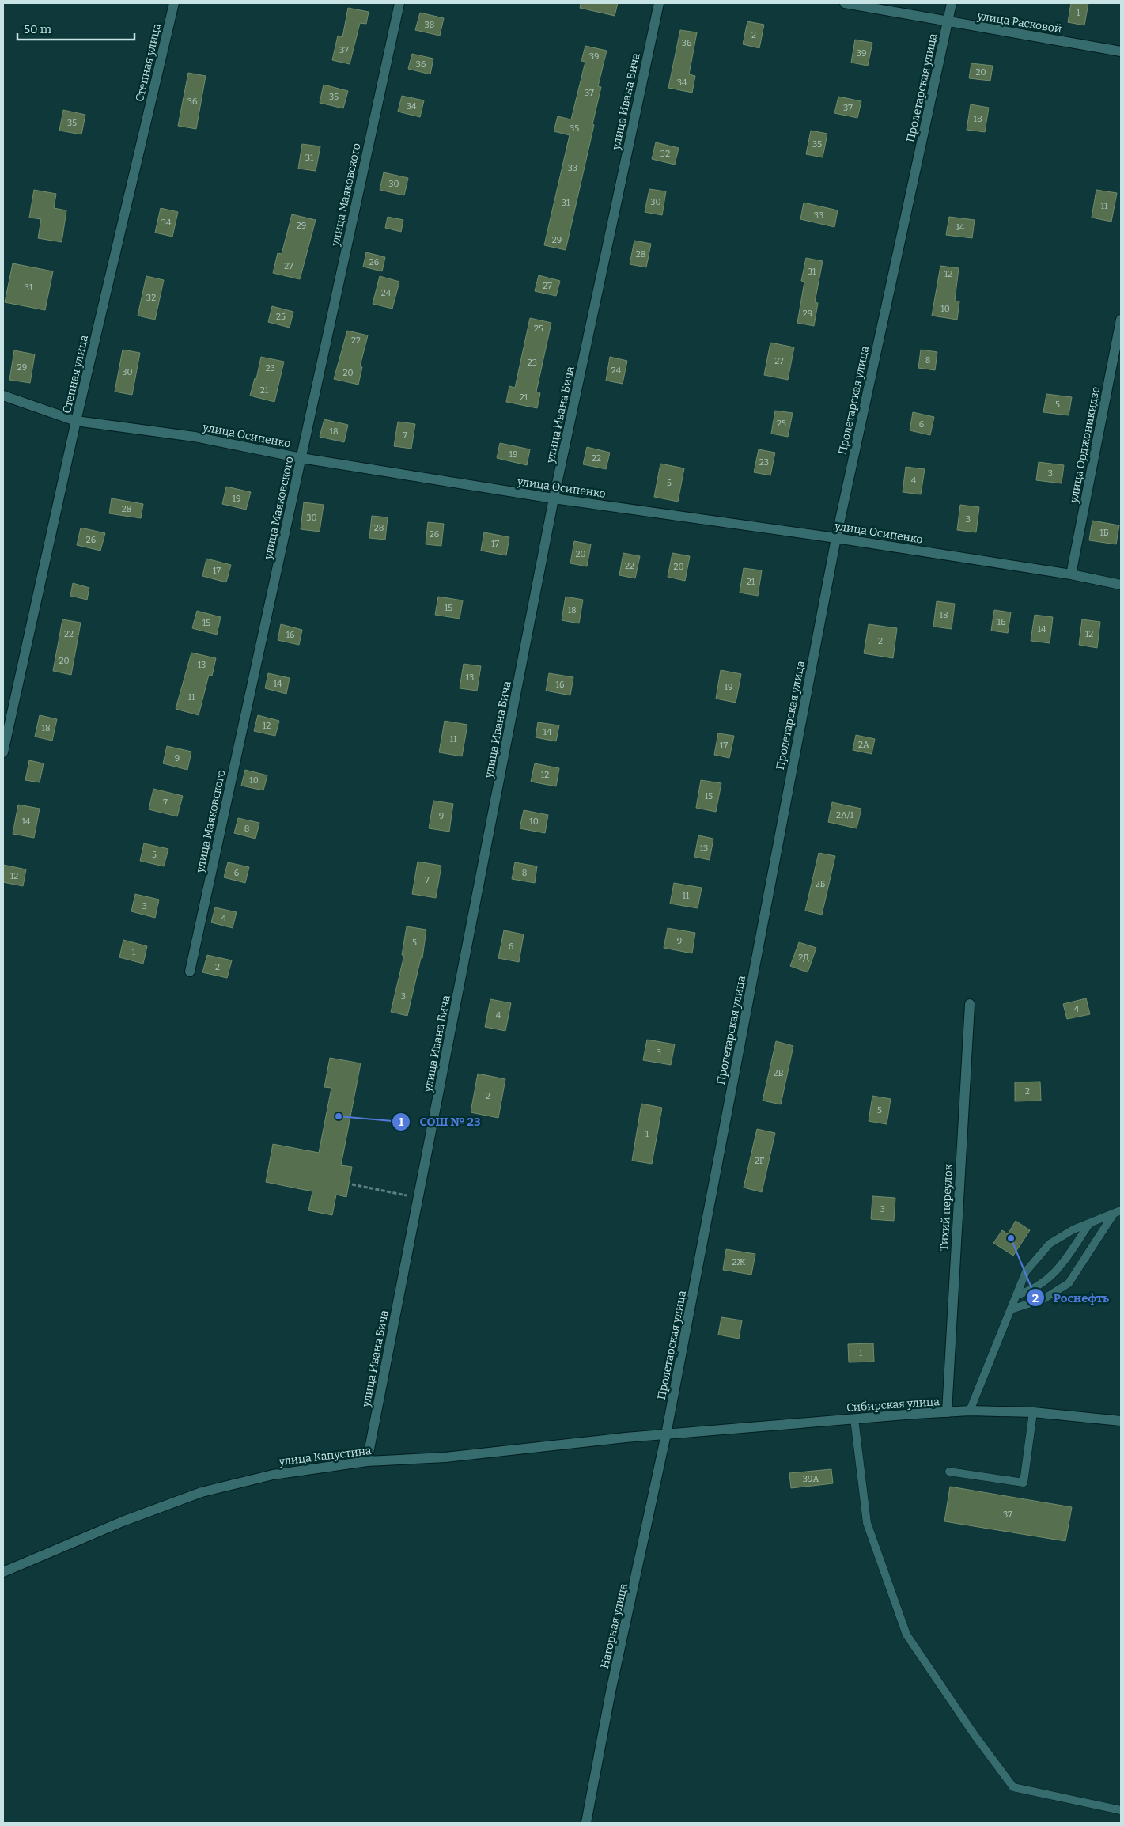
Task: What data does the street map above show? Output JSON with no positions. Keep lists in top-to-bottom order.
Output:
{
  "streets": {
    "street": [
      "улица Расковой",
      "Степная улица",
      "Пролетарская улица",
      "улица Ивана Бича",
      "улица Маяковского",
      "улица Осипенко",
      "улица Орджоникидзе",
      "Тихий переулок",
      "Сибирская улица",
      "улица Капустина",
      "Нагорная улица"
    ]
  },
  "crossings": [
    ["улица Расковой", "Пролетарская улица"],
    ["Степная улица", "улица Осипенко"],
    ["Пролетарская улица", "улица Осипенко"],
    ["Пролетарская улица", "Сибирская улица"],
    ["Пролетарская улица", "улица Капустина"],
    ["Пролетарская улица", "Нагорная улица"],
    ["улица Ивана Бича", "улица Осипенко"],
    ["улица Ивана Бича", "улица Капустина"],
    ["улица Маяковского", "улица Осипенко"],
    ["улица Осипенко", "улица Орджоникидзе"],
    ["Тихий переулок", "Сибирская улица"],
    ["Сибирская улица", "улица Капустина"],
    ["Сибирская улица", "Нагорная улица"],
    ["улица Капустина", "Нагорная улица"]
  ],
  "places": ["СОШ № 23", "Роснефть"],
  "house_numbers": [
    "1",
    "38",
    "2",
    "36",
    "37",
    "39",
    "39",
    "36",
    "20",
    "34",
    "37",
    "35",
    "36",
    "34",
    "37",
    "18",
    "35",
    "35",
    "35",
    "32",
    "31",
    "33",
    "30",
    "30",
    "31",
    "11",
    "33",
    "34",
    "29",
    "14",
    "29",
    "28",
    "26",
    "27",
    "31",
    "12",
    "27",
    "31",
    "24",
    "32",
    "10",
    "29",
    "25",
    "25",
    "22",
    "8",
    "27",
    "23",
    "29",
    "23",
    "24",
    "30",
    "20",
    "21",
    "21",
    "5",
    "25",
    "6",
    "18",
    "7",
    "19",
    "22",
    "23",
    "3",
    "4",
    "5",
    "19",
    "28",
    "30",
    "3",
    "28",
    "1Б",
    "26",
    "26",
    "17",
    "20",
    "22",
    "20",
    "17",
    "21",
    "15",
    "18",
    "18",
    "16",
    "15",
    "14",
    "22",
    "12",
    "16",
    "2",
    "20",
    "13",
    "13",
    "14",
    "16",
    "19",
    "11",
    "12",
    "18",
    "14",
    "11",
    "2А",
    "17",
    "9",
    "12",
    "10",
    "15",
    "7",
    "2А/1",
    "9",
    "14",
    "10",
    "8",
    "13",
    "5",
    "6",
    "8",
    "12",
    "7",
    "2Б",
    "11",
    "3",
    "4",
    "9",
    "5",
    "6",
    "1",
    "2Д",
    "2",
    "3",
    "4",
    "4",
    "3",
    "2В",
    "2",
    "2",
    "5",
    "1",
    "2Г",
    "3",
    "2Ж",
    "1",
    "39А",
    "37"
  ],
  "scale_bar": "50 m"
}
